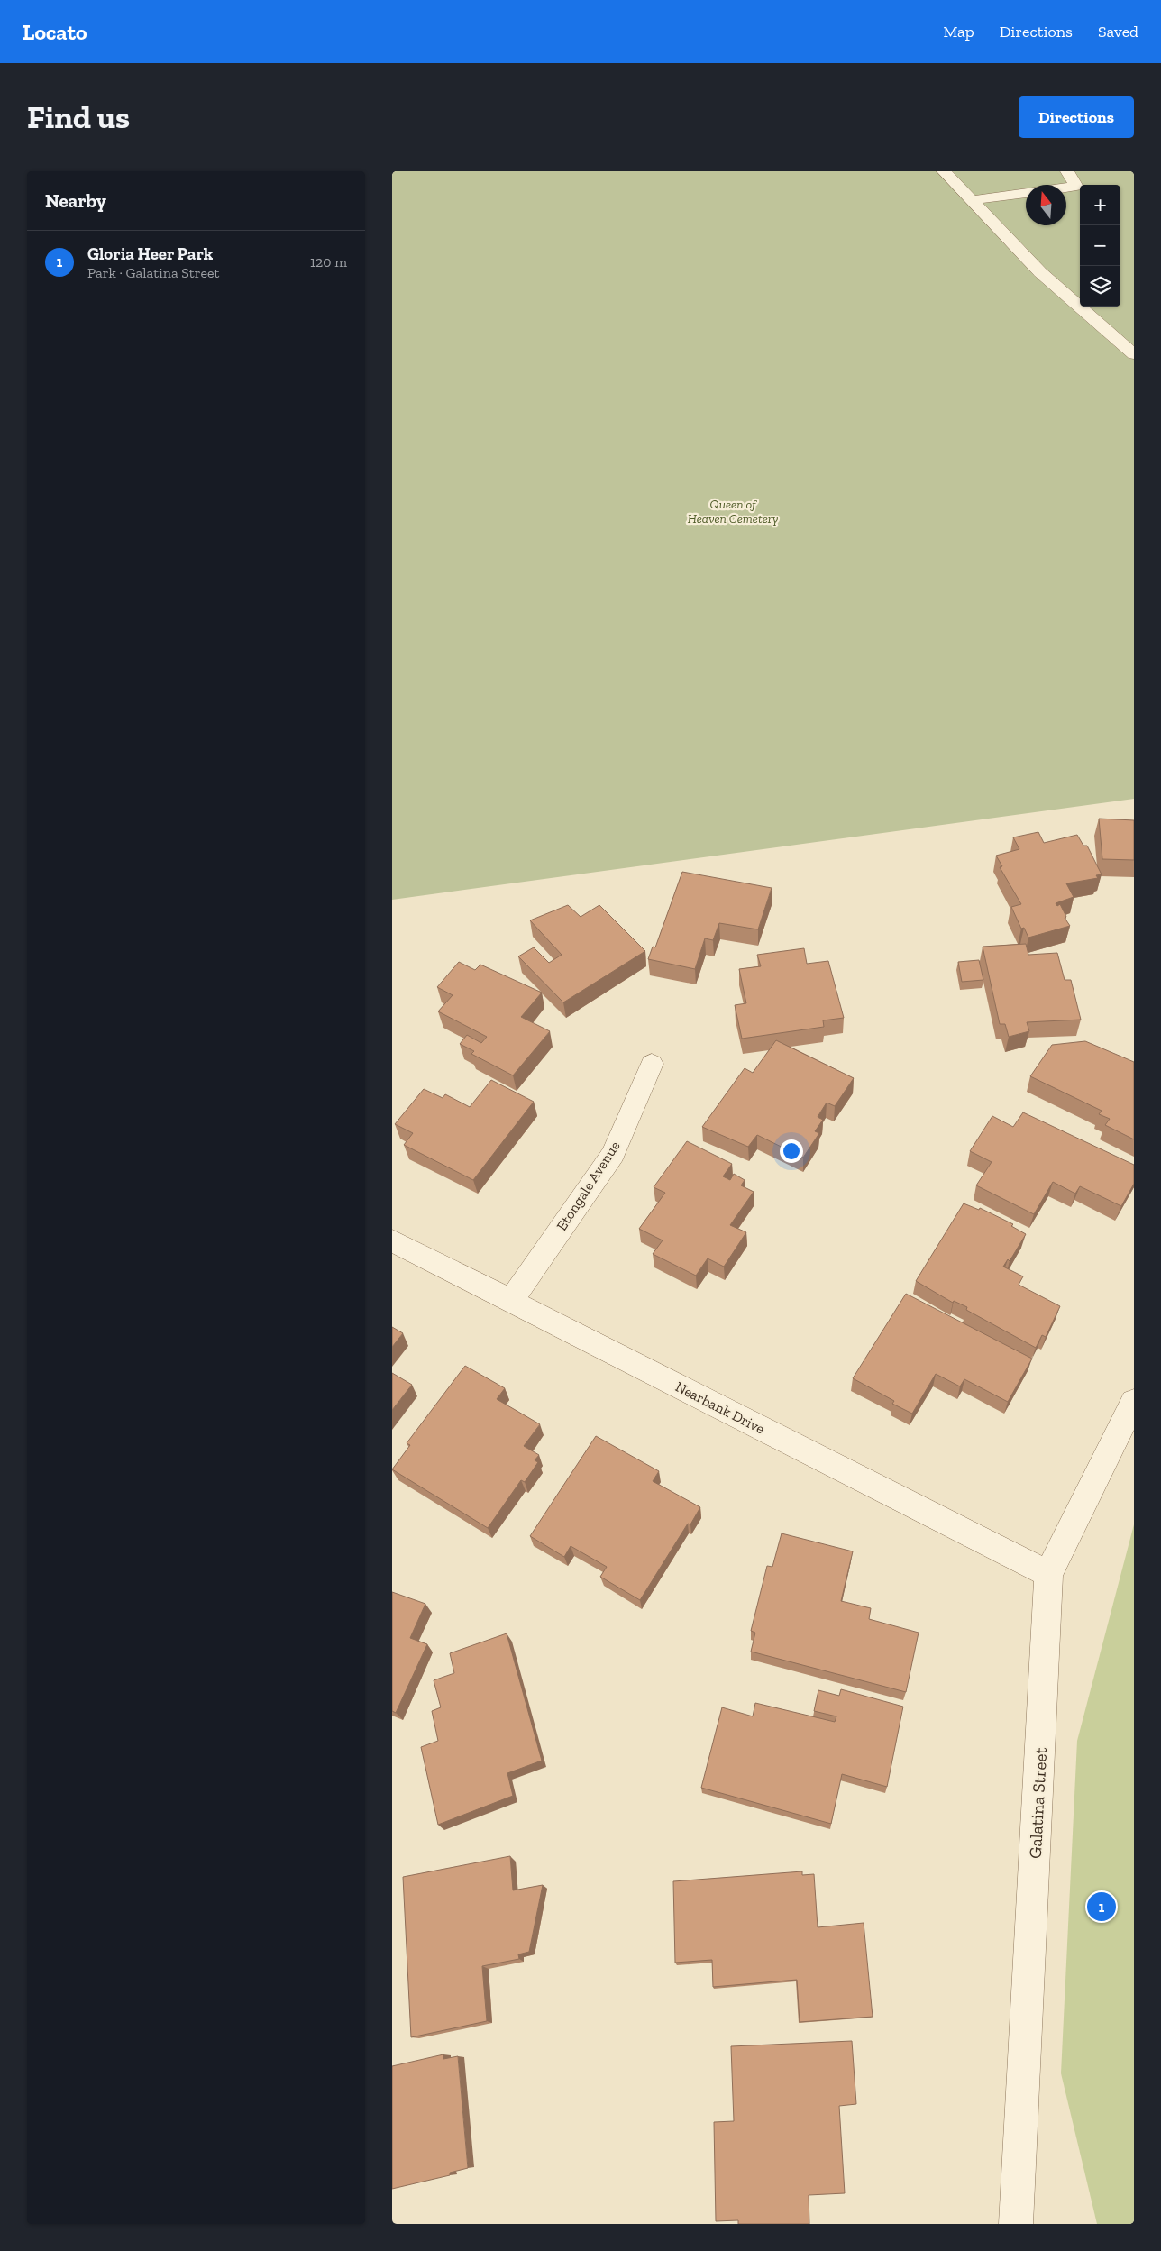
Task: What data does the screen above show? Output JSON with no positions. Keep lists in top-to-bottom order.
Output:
{
  "streets": {
    "street": ["Etongale Avenue", "Nearbank Drive", "Galatina Street"]
  },
  "crossings": [
    ["Etongale Avenue", "Nearbank Drive"],
    ["Nearbank Drive", "Galatina Street"]
  ],
  "parks": ["Queen of Heaven Cemetery"],
  "north": "top",
  "page": {
    "header": "Locato",
    "nav": ["Map", "Directions", "Saved"],
    "buttons": "Directions",
    "title": "Find us",
    "heading": "Nearby",
    "map_buttons": ["+", "−"],
    "list": [
      {
        "mark": "1",
        "name": "Gloria Heer Park",
        "note": "Park · Galatina Street",
        "value": "120 m"
      }
    ],
    "pins": "1"
  }
}
